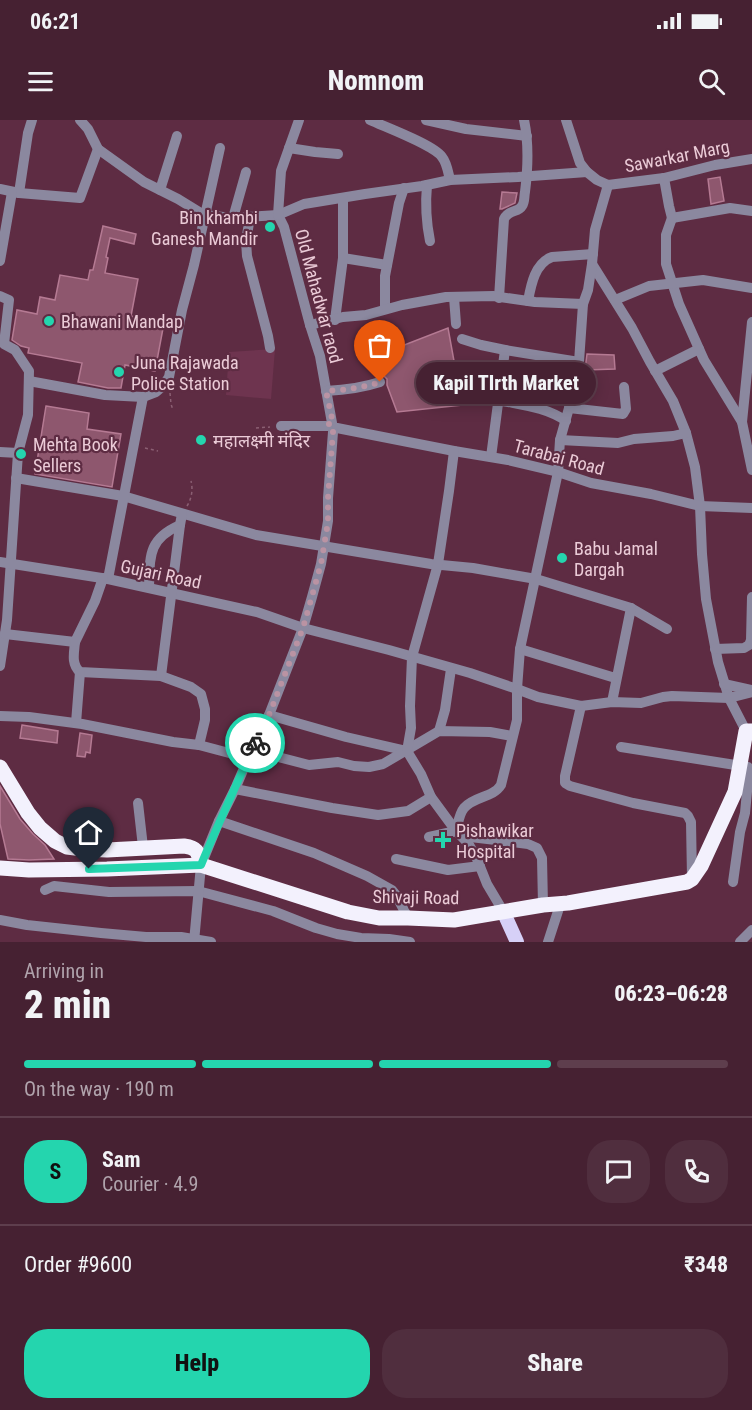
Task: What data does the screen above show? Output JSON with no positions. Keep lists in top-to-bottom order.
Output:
{
  "streets": {
    "highway": ["Shivaji Road"],
    "street": [
      "Sawarkar Marg",
      "Old Mahadwar raod",
      "Tarabai Road",
      "Gujari Road"
    ]
  },
  "crossings": [
    ["Old Mahadwar raod", "Tarabai Road"],
    ["Old Mahadwar raod", "Gujari Road"],
    ["Old Mahadwar raod", "Shivaji Road"]
  ],
  "places": {
    "other": [
      "Bin khambi Ganesh Mandir",
      "Bhawani Mandap",
      "Juna Rajawada Police Station",
      "Kapil TIrth Market",
      "महालक्ष्मी मंदिर",
      "Mehta Book Sellers",
      "Babu Jamal Dargah"
    ],
    "health": ["Pishawikar Hospital"]
  },
  "page": {
    "status": "06:21",
    "header": "Nomnom",
    "bubble": "Kapil TIrth Market",
    "heading": ["2 min", "Arriving in", "06:23–06:28"],
    "panel": [
      "Sam",
      "Courier · 4.9",
      "Order #9600",
      "₹348"
    ],
    "bar": "On the way · 190 m",
    "round": "S",
    "buttons": ["Help", "Share"]
  }
}
